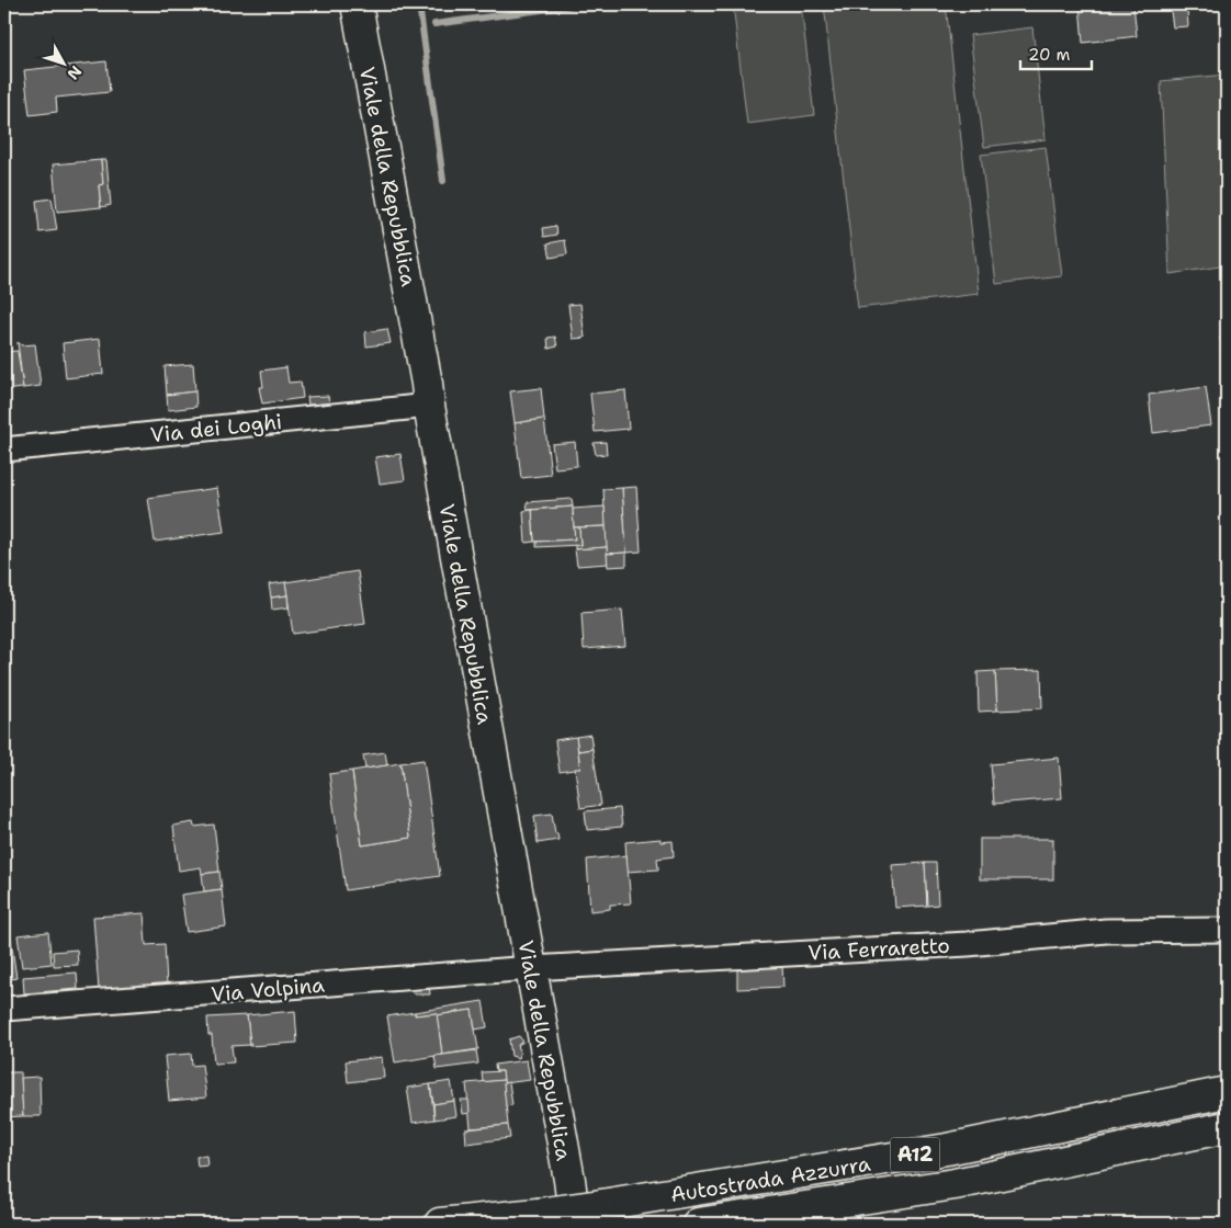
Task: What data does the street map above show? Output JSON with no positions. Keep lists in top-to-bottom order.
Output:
{
  "streets": {
    "main road": ["Viale della Repubblica", "A12", "Autostrada Azzurra"],
    "street": ["Via dei Loghi", "Via Ferraretto", "Via Volpina"]
  },
  "crossings": [
    ["Viale della Repubblica", "Via dei Loghi"],
    ["Viale della Repubblica", "Via Ferraretto"],
    ["Viale della Repubblica", "Via Volpina"],
    ["Via Ferraretto", "Via Volpina"]
  ],
  "scale_bar": "20 m",
  "north": "bottom right"
}
